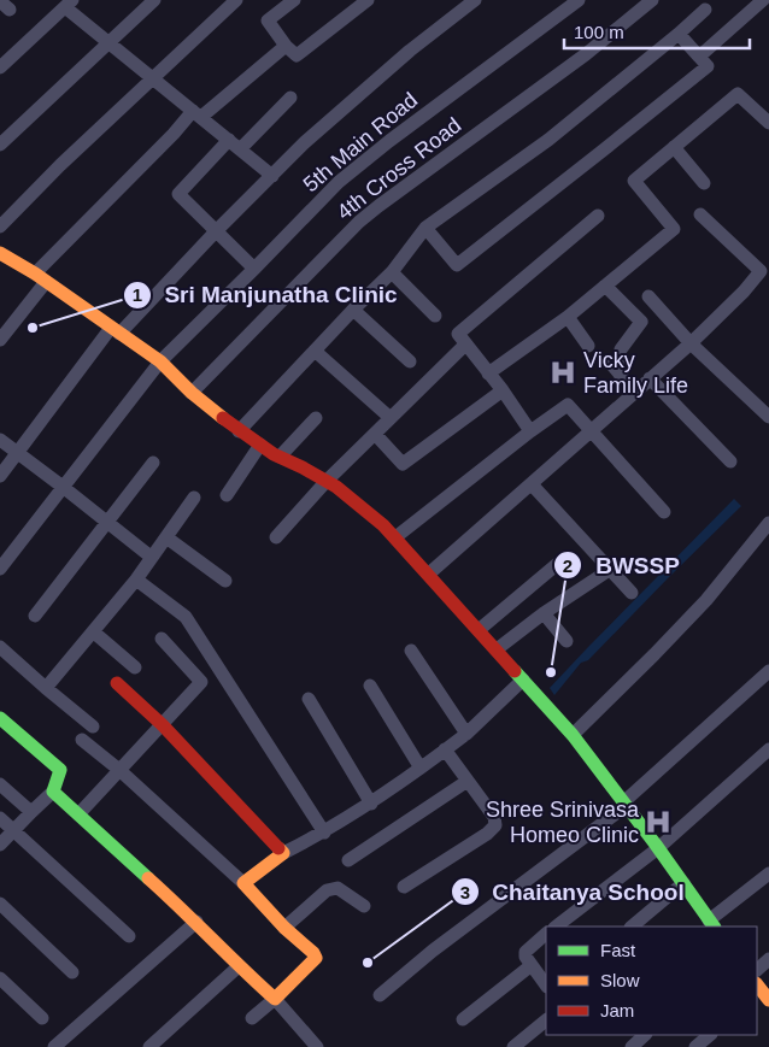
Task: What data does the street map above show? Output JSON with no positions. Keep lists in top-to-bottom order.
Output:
{
  "streets": {
    "street": ["5th Main Road", "4th Cross Road"]
  },
  "places": {
    "other": ["Sri Manjunatha Clinic", "BWSSP", "Chaitanya School"],
    "hospital": ["Vicky Family Life", "Shree Srinivasa Homeo Clinic"]
  },
  "legend": ["Fast", "Slow", "Jam"],
  "scale_bar": "100 m"
}
